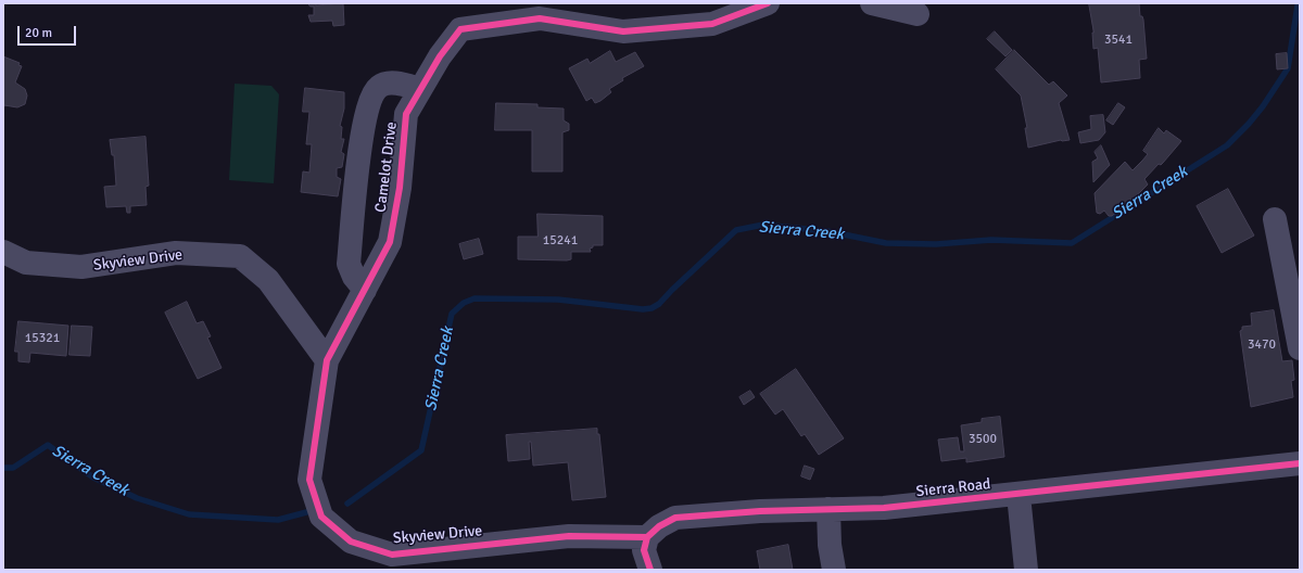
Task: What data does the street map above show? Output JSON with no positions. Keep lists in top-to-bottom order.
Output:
{
  "streets": {
    "street": ["Camelot Drive", "Skyview Drive", "Sierra Road"]
  },
  "crossings": [
    ["Camelot Drive", "Skyview Drive"],
    ["Skyview Drive", "Sierra Road"]
  ],
  "water": ["Sierra Creek"],
  "house_numbers": [
    "3541",
    "15241",
    "15321",
    "3470",
    "3500"
  ],
  "scale_bar": "20 m"
}
